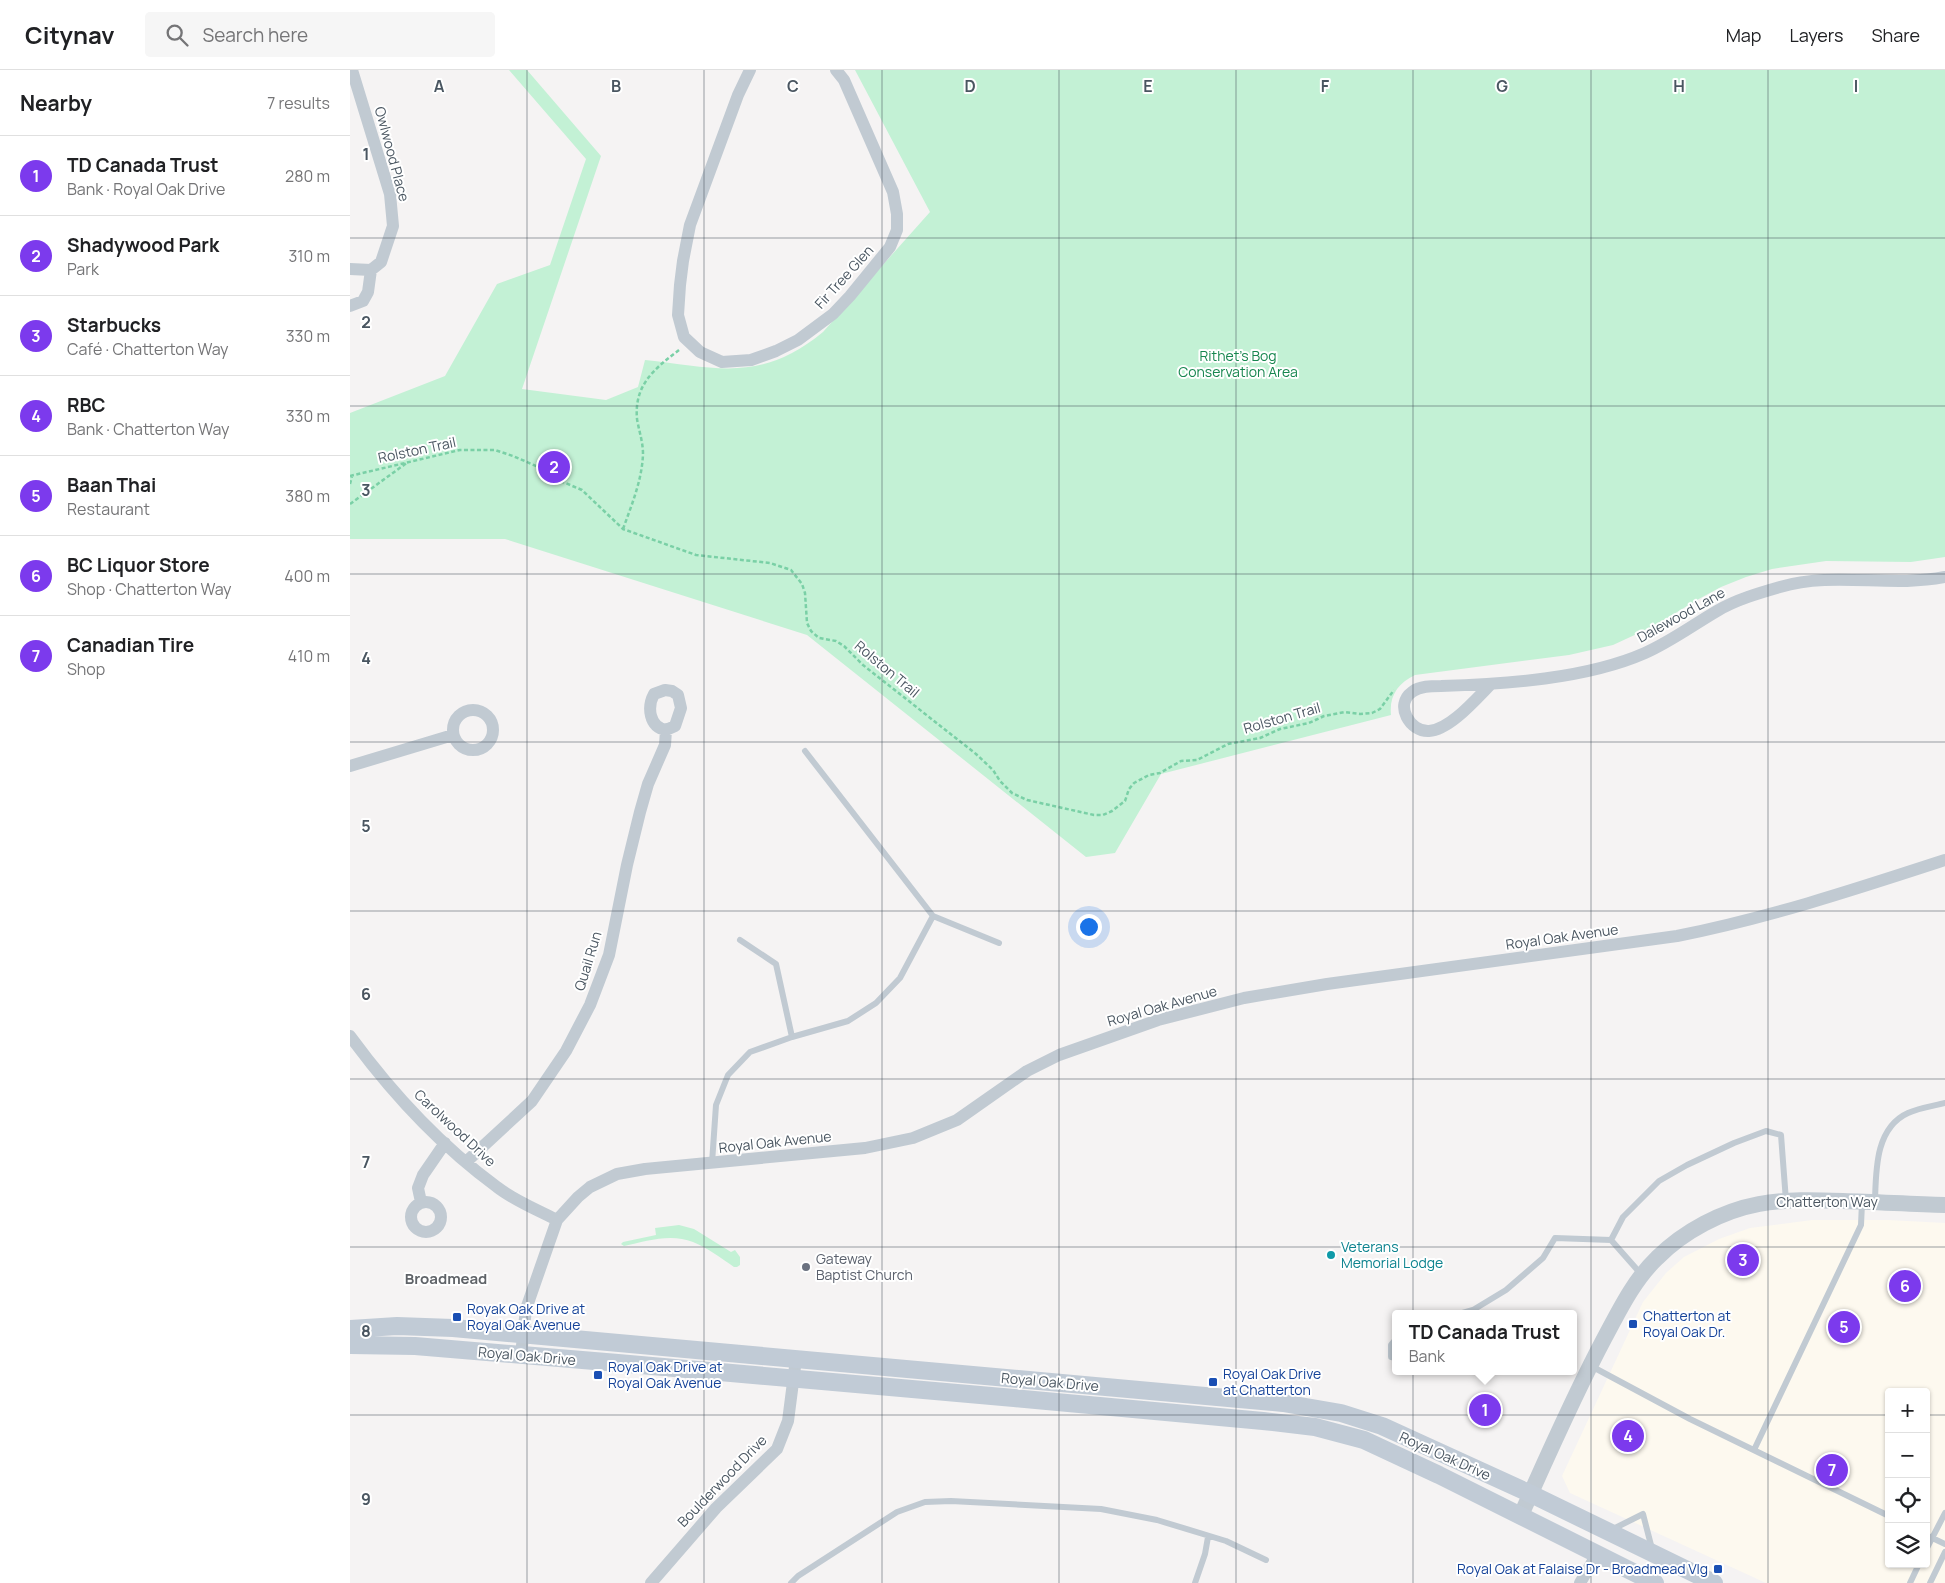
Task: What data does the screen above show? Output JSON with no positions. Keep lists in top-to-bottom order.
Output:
{
  "streets": {
    "main road": ["Royal Oak Drive"],
    "street": [
      "Owlwood Place",
      "Fir Tree Glen",
      "Dalewood Lane",
      "Royal Oak Avenue",
      "Quail Run",
      "Carolwood Drive",
      "Chatterton Way",
      "Boulderwood Drive"
    ],
    "path": ["Rolston Trail"]
  },
  "crossings": [
    ["Rolston Trail", "Dalewood Lane"],
    ["Royal Oak Avenue", "Carolwood Drive"],
    ["Royal Oak Avenue", "Royal Oak Drive"],
    ["Quail Run", "Carolwood Drive"],
    ["Chatterton Way", "Royal Oak Drive"],
    ["Royal Oak Drive", "Boulderwood Drive"]
  ],
  "districts": ["Broadmead"],
  "parks": ["Rithet's Bog Conservation Area"],
  "places": {
    "other": ["Veterans Memorial Lodge", "Gateway Baptist Church"],
    "transit": [
      "Royak Oak Drive at Royal Oak Avenue",
      "Chatterton at Royal Oak Dr.",
      "Royal Oak Drive at Royal Oak Avenue",
      "Royal Oak Drive at Chatterton",
      "Royal Oak at Falaise Dr - Broadmead Vlg"
    ]
  },
  "page": {
    "header": "Citynav",
    "search": "Search here",
    "nav": ["Map", "Layers", "Share"],
    "heading": ["Nearby", "7 results"],
    "list": [
      {
        "mark": "1",
        "name": "TD Canada Trust",
        "note": "Bank · Royal Oak Drive",
        "value": "280 m"
      },
      {
        "mark": "2",
        "name": "Shadywood Park",
        "note": "Park",
        "value": "310 m"
      },
      {
        "mark": "3",
        "name": "Starbucks",
        "note": "Café · Chatterton Way",
        "value": "330 m"
      },
      {
        "mark": "4",
        "name": "RBC",
        "note": "Bank · Chatterton Way",
        "value": "330 m"
      },
      {
        "mark": "5",
        "name": "Baan Thai",
        "note": "Restaurant",
        "value": "380 m"
      },
      {
        "mark": "6",
        "name": "BC Liquor Store",
        "note": "Shop · Chatterton Way",
        "value": "400 m"
      },
      {
        "mark": "7",
        "name": "Canadian Tire",
        "note": "Shop",
        "value": "410 m"
      }
    ],
    "pins": [
      "2",
      "3",
      "6",
      "5",
      "1",
      "4",
      "7"
    ],
    "popup": ["TD Canada Trust", "Bank"],
    "map_buttons": ["+", "−"]
  },
  "grid": {
    "columns": [
      "A",
      "B",
      "C",
      "D",
      "E",
      "F",
      "G",
      "H",
      "I"
    ],
    "rows": [
      "1",
      "2",
      "3",
      "4",
      "5",
      "6",
      "7",
      "8",
      "9"
    ]
  }
}
